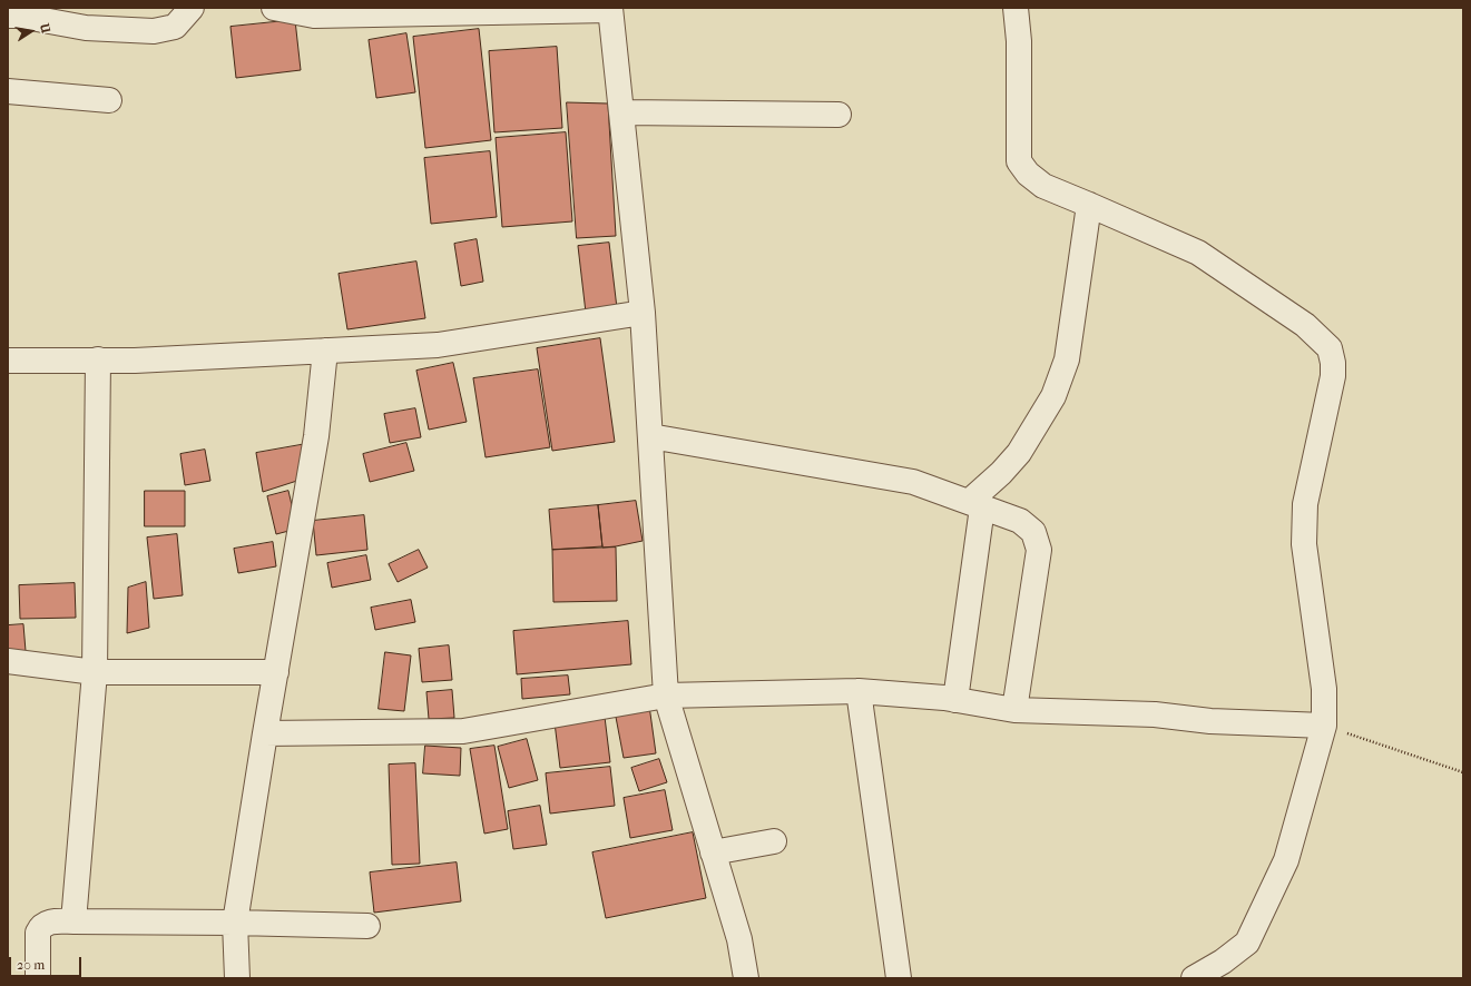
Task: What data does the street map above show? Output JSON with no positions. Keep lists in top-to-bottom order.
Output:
{
  "scale_bar": "20 m",
  "north": "right"
}
